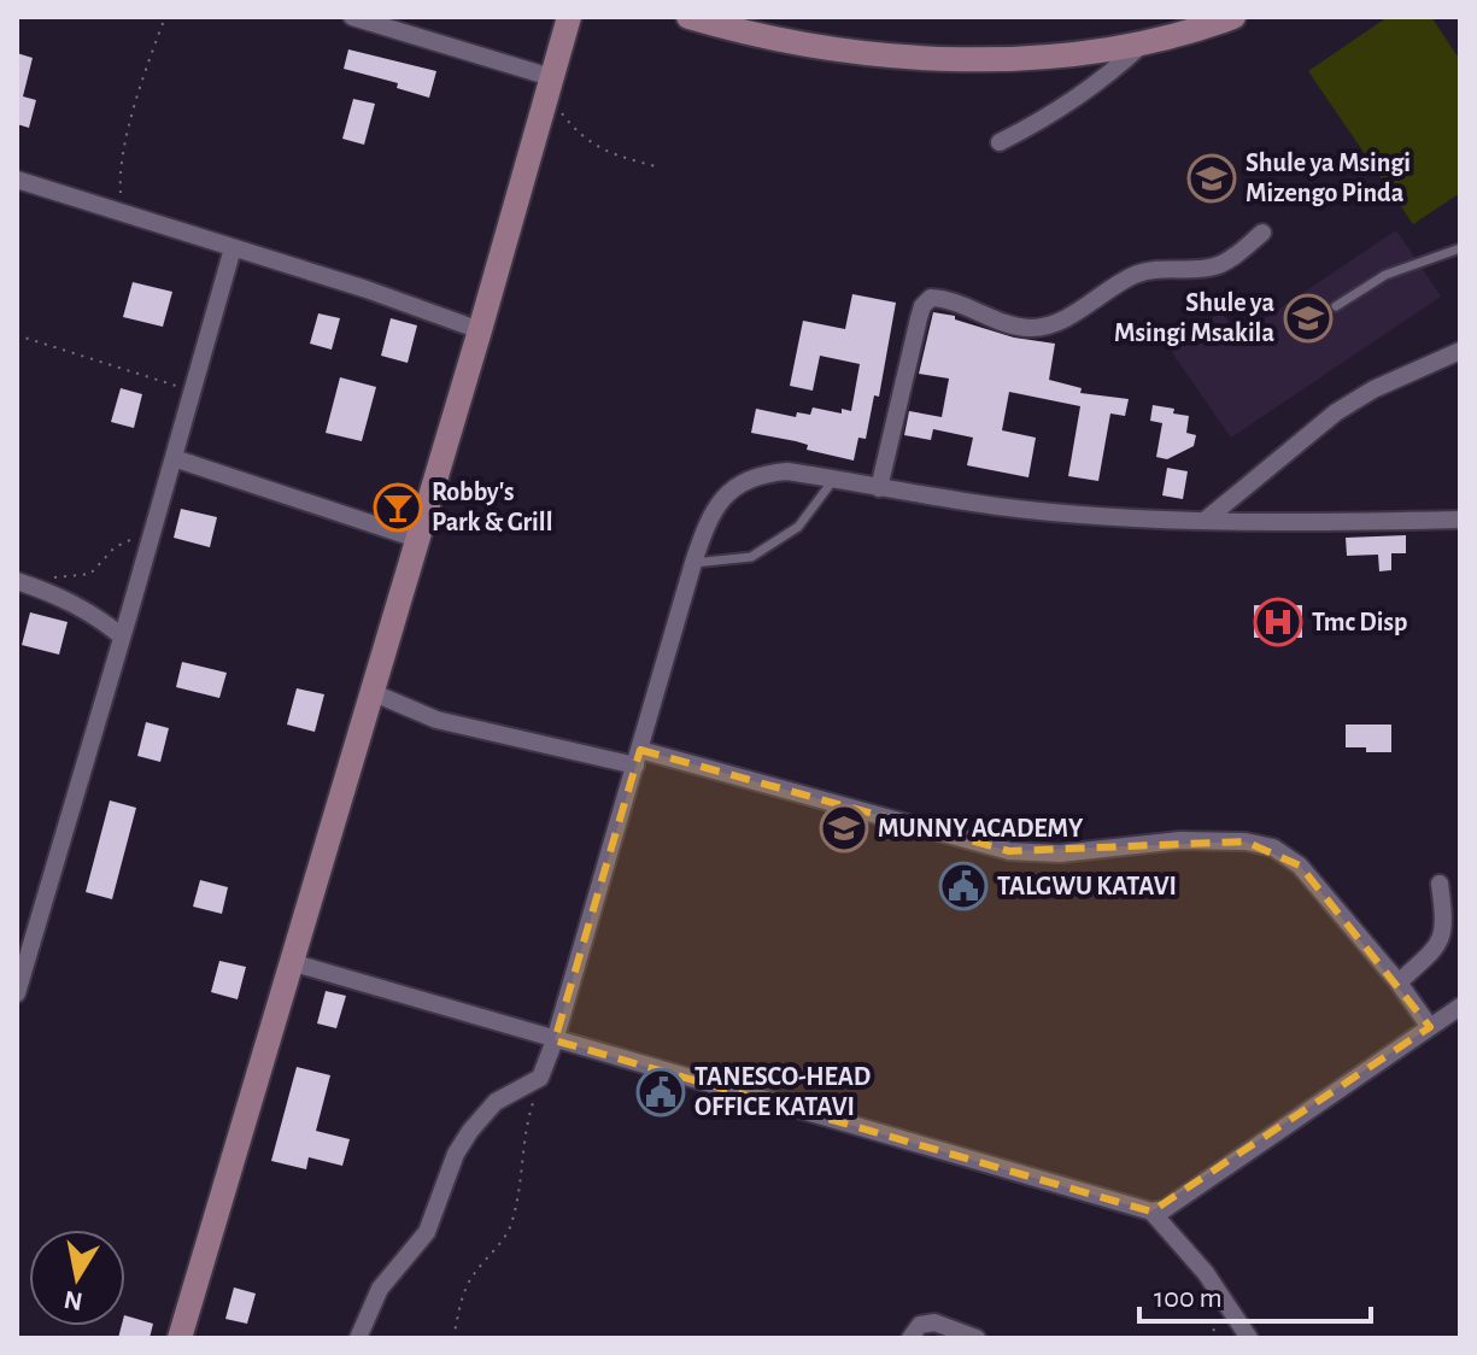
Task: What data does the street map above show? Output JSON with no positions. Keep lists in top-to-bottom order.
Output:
{
  "places": {
    "school or university": ["Shule ya Msingi Mizengo Pinda", "Shule ya Msingi Msakila", "MUNNY ACADEMY"],
    "bar": ["Robby's Park & Grill"],
    "hospital": ["Tmc Disp"],
    "public building": ["TALGWU KATAVI", "TANESCO-HEAD OFFICE KATAVI"]
  },
  "scale_bar": "100 m",
  "north": "bottom"
}
